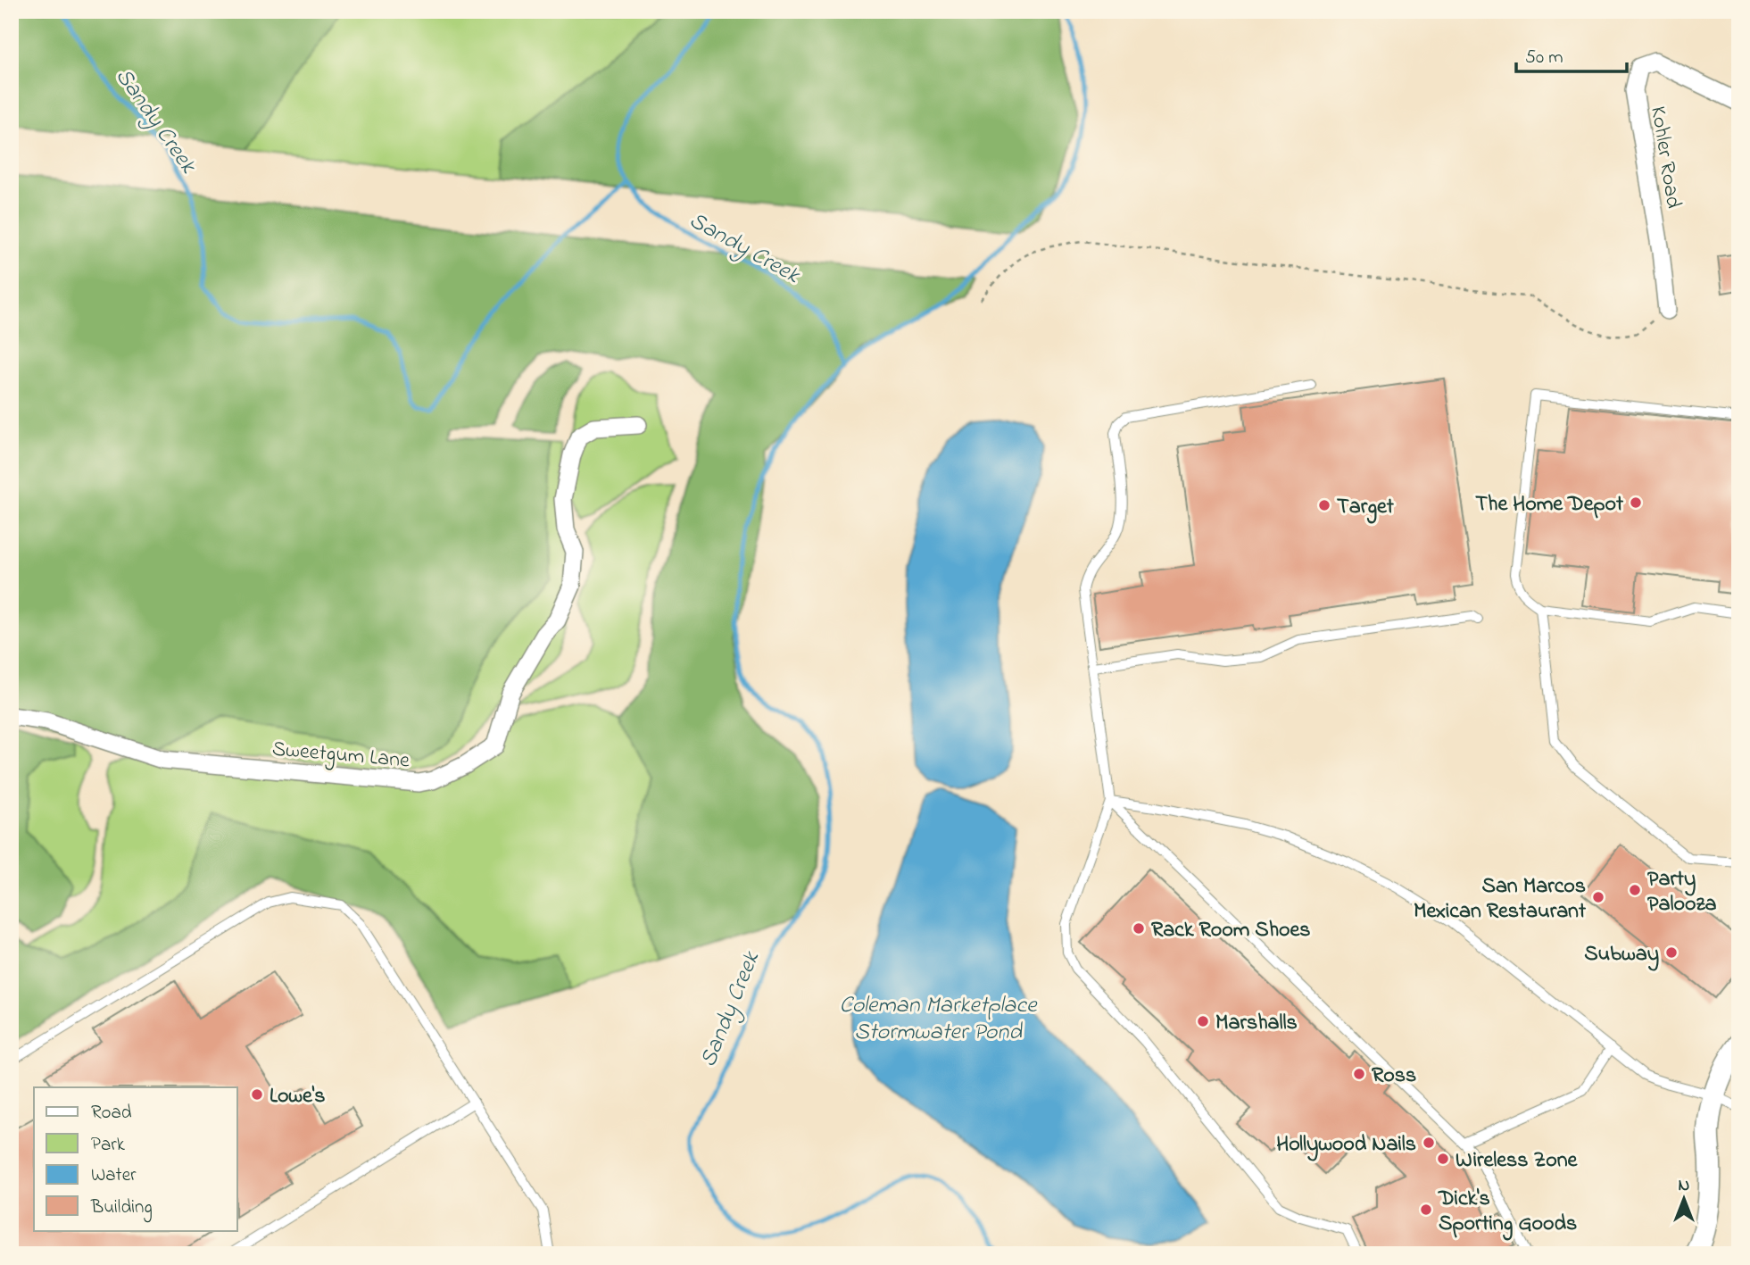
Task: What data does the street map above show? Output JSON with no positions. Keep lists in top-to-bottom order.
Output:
{
  "streets": {
    "street": ["Kohler Road", "Sweetgum Lane"]
  },
  "water": ["Sandy Creek", "Coleman Marketplace Stormwater Pond"],
  "places": [
    "The Home Depot",
    "Target",
    "Party Palooza",
    "San Marcos Mexican Restaurant",
    "Rack Room Shoes",
    "Subway",
    "Marshalls",
    "Ross",
    "Lowe's",
    "Hollywood Nails",
    "Wireless Zone",
    "Dick's Sporting Goods"
  ],
  "legend": [
    "Road",
    "Park",
    "Water",
    "Building"
  ],
  "scale_bar": "50 m",
  "north": "top"
}
